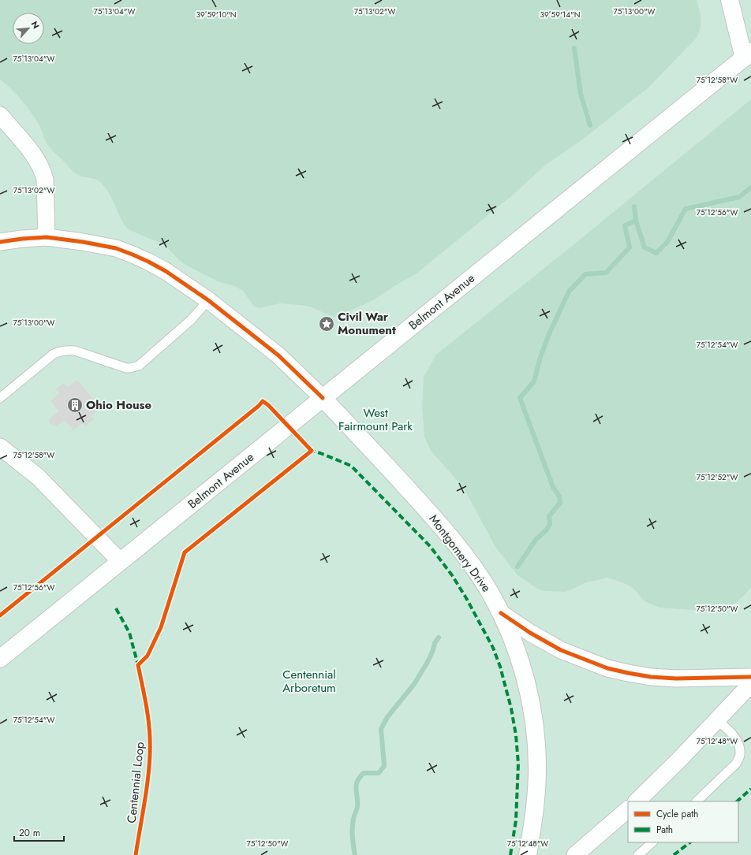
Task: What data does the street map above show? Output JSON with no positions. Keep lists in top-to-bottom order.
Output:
{
  "streets": {
    "main road": ["Belmont Avenue", "Montgomery Drive"],
    "cycle path": ["Centennial Loop"]
  },
  "crossings": [
    ["Belmont Avenue", "Montgomery Drive"]
  ],
  "parks": ["West Fairmount Park", "Centennial Arboretum"],
  "places": {
    "place": ["Civil War Monument"],
    "building": ["Ohio House"]
  },
  "legend": ["Cycle path", "Path"],
  "scale_bar": "20 m",
  "north": "top right",
  "coordinates": [
    "75°13'04\"W",
    "75°13'02\"W",
    "75°13'00\"W",
    "39°59'10\"N",
    "39°59'14\"N",
    "75°12'58\"W",
    "75°12'56\"W",
    "75°12'54\"W",
    "75°12'52\"W",
    "75°12'50\"W",
    "75°12'48\"W"
  ]
}
